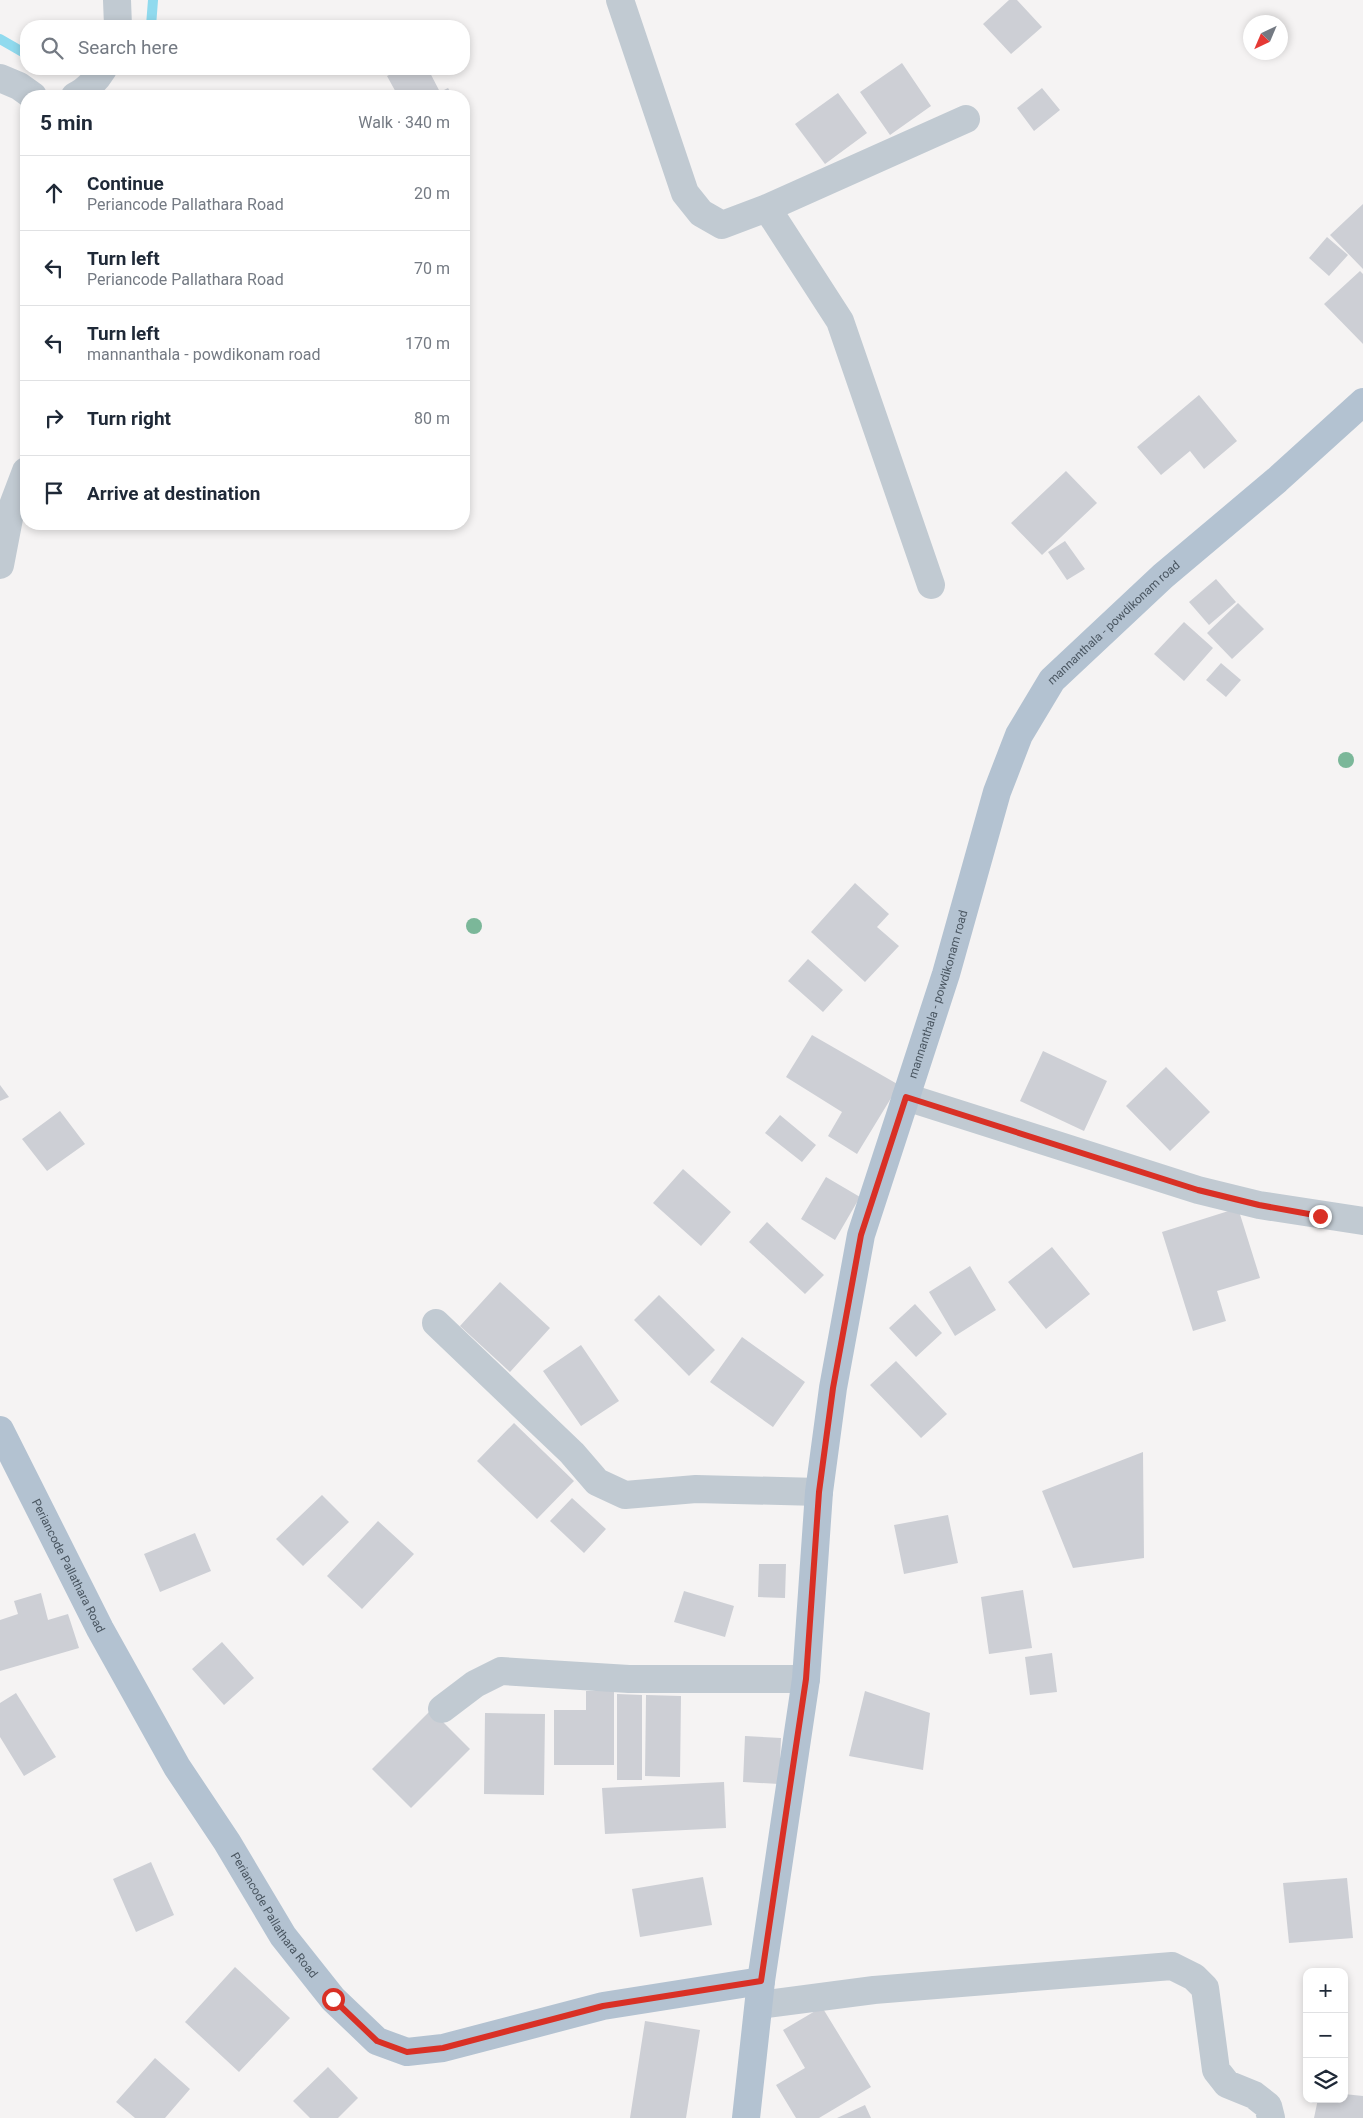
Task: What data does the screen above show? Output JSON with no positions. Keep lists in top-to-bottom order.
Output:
{
  "streets": {
    "main road": ["mannanthala - powdikonam road", "Periancode Pallathara Road"]
  },
  "crossings": [
    ["mannanthala - powdikonam road", "Periancode Pallathara Road"]
  ],
  "north": "bottom left",
  "page": {
    "search": "Search here",
    "heading": ["5 min", "Walk · 340 m"],
    "list": [
      ["Continue", "Periancode Pallathara Road", "20 m"],
      ["Turn left", "Periancode Pallathara Road", "70 m"],
      ["Turn left", "mannanthala - powdikonam road", "170 m"],
      ["Turn right", "80 m"],
      "Arrive at destination"
    ],
    "map_buttons": ["+", "−"]
  }
}
